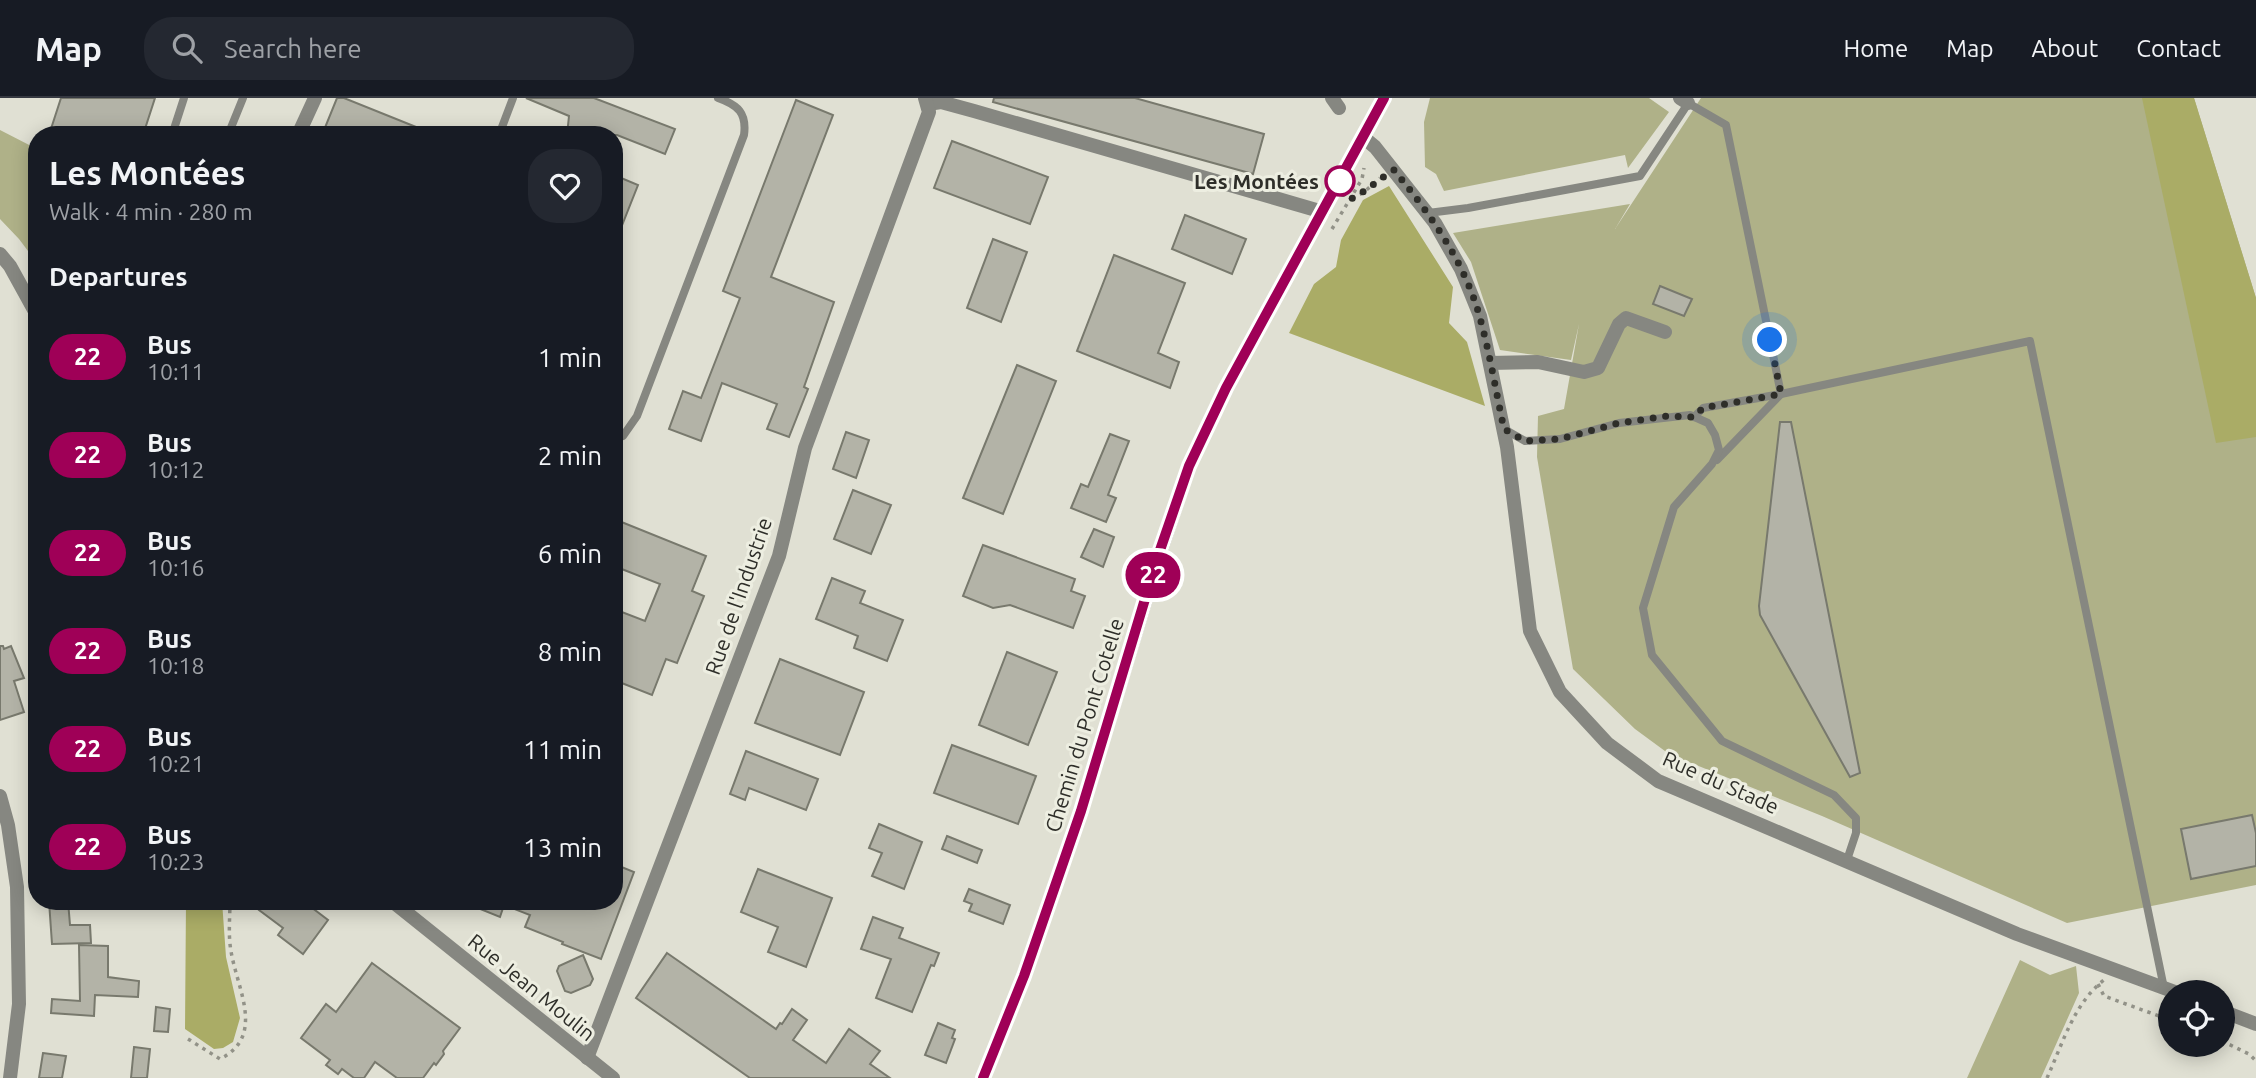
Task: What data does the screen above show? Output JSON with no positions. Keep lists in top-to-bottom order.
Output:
{
  "streets": {
    "street": [
      "Rue de l'Industrie",
      "Chemin du Pont Cotelle",
      "Rue du Stade",
      "Rue Jean Moulin"
    ]
  },
  "crossings": [
    ["Rue de l'Industrie", "Rue Jean Moulin"],
    ["Chemin du Pont Cotelle", "Rue du Stade"]
  ],
  "places": ["Les Montées"],
  "lines": ["bus line 22"],
  "page": {
    "header": "Map",
    "search": "Search here",
    "nav": [
      "Home",
      "Map",
      "About",
      "Contact"
    ],
    "on_map": "22",
    "heading": [
      ["Les Montées", "Walk · 4 min · 280 m"],
      "Departures"
    ],
    "list": [
      {
        "mark": "22",
        "name": "Bus",
        "note": "10:11",
        "value": "1 min"
      },
      {
        "mark": "22",
        "name": "Bus",
        "note": "10:12",
        "value": "2 min"
      },
      {
        "mark": "22",
        "name": "Bus",
        "note": "10:16",
        "value": "6 min"
      },
      {
        "mark": "22",
        "name": "Bus",
        "note": "10:18",
        "value": "8 min"
      },
      {
        "mark": "22",
        "name": "Bus",
        "note": "10:21",
        "value": "11 min"
      },
      {
        "mark": "22",
        "name": "Bus",
        "note": "10:23",
        "value": "13 min"
      }
    ]
  }
}
